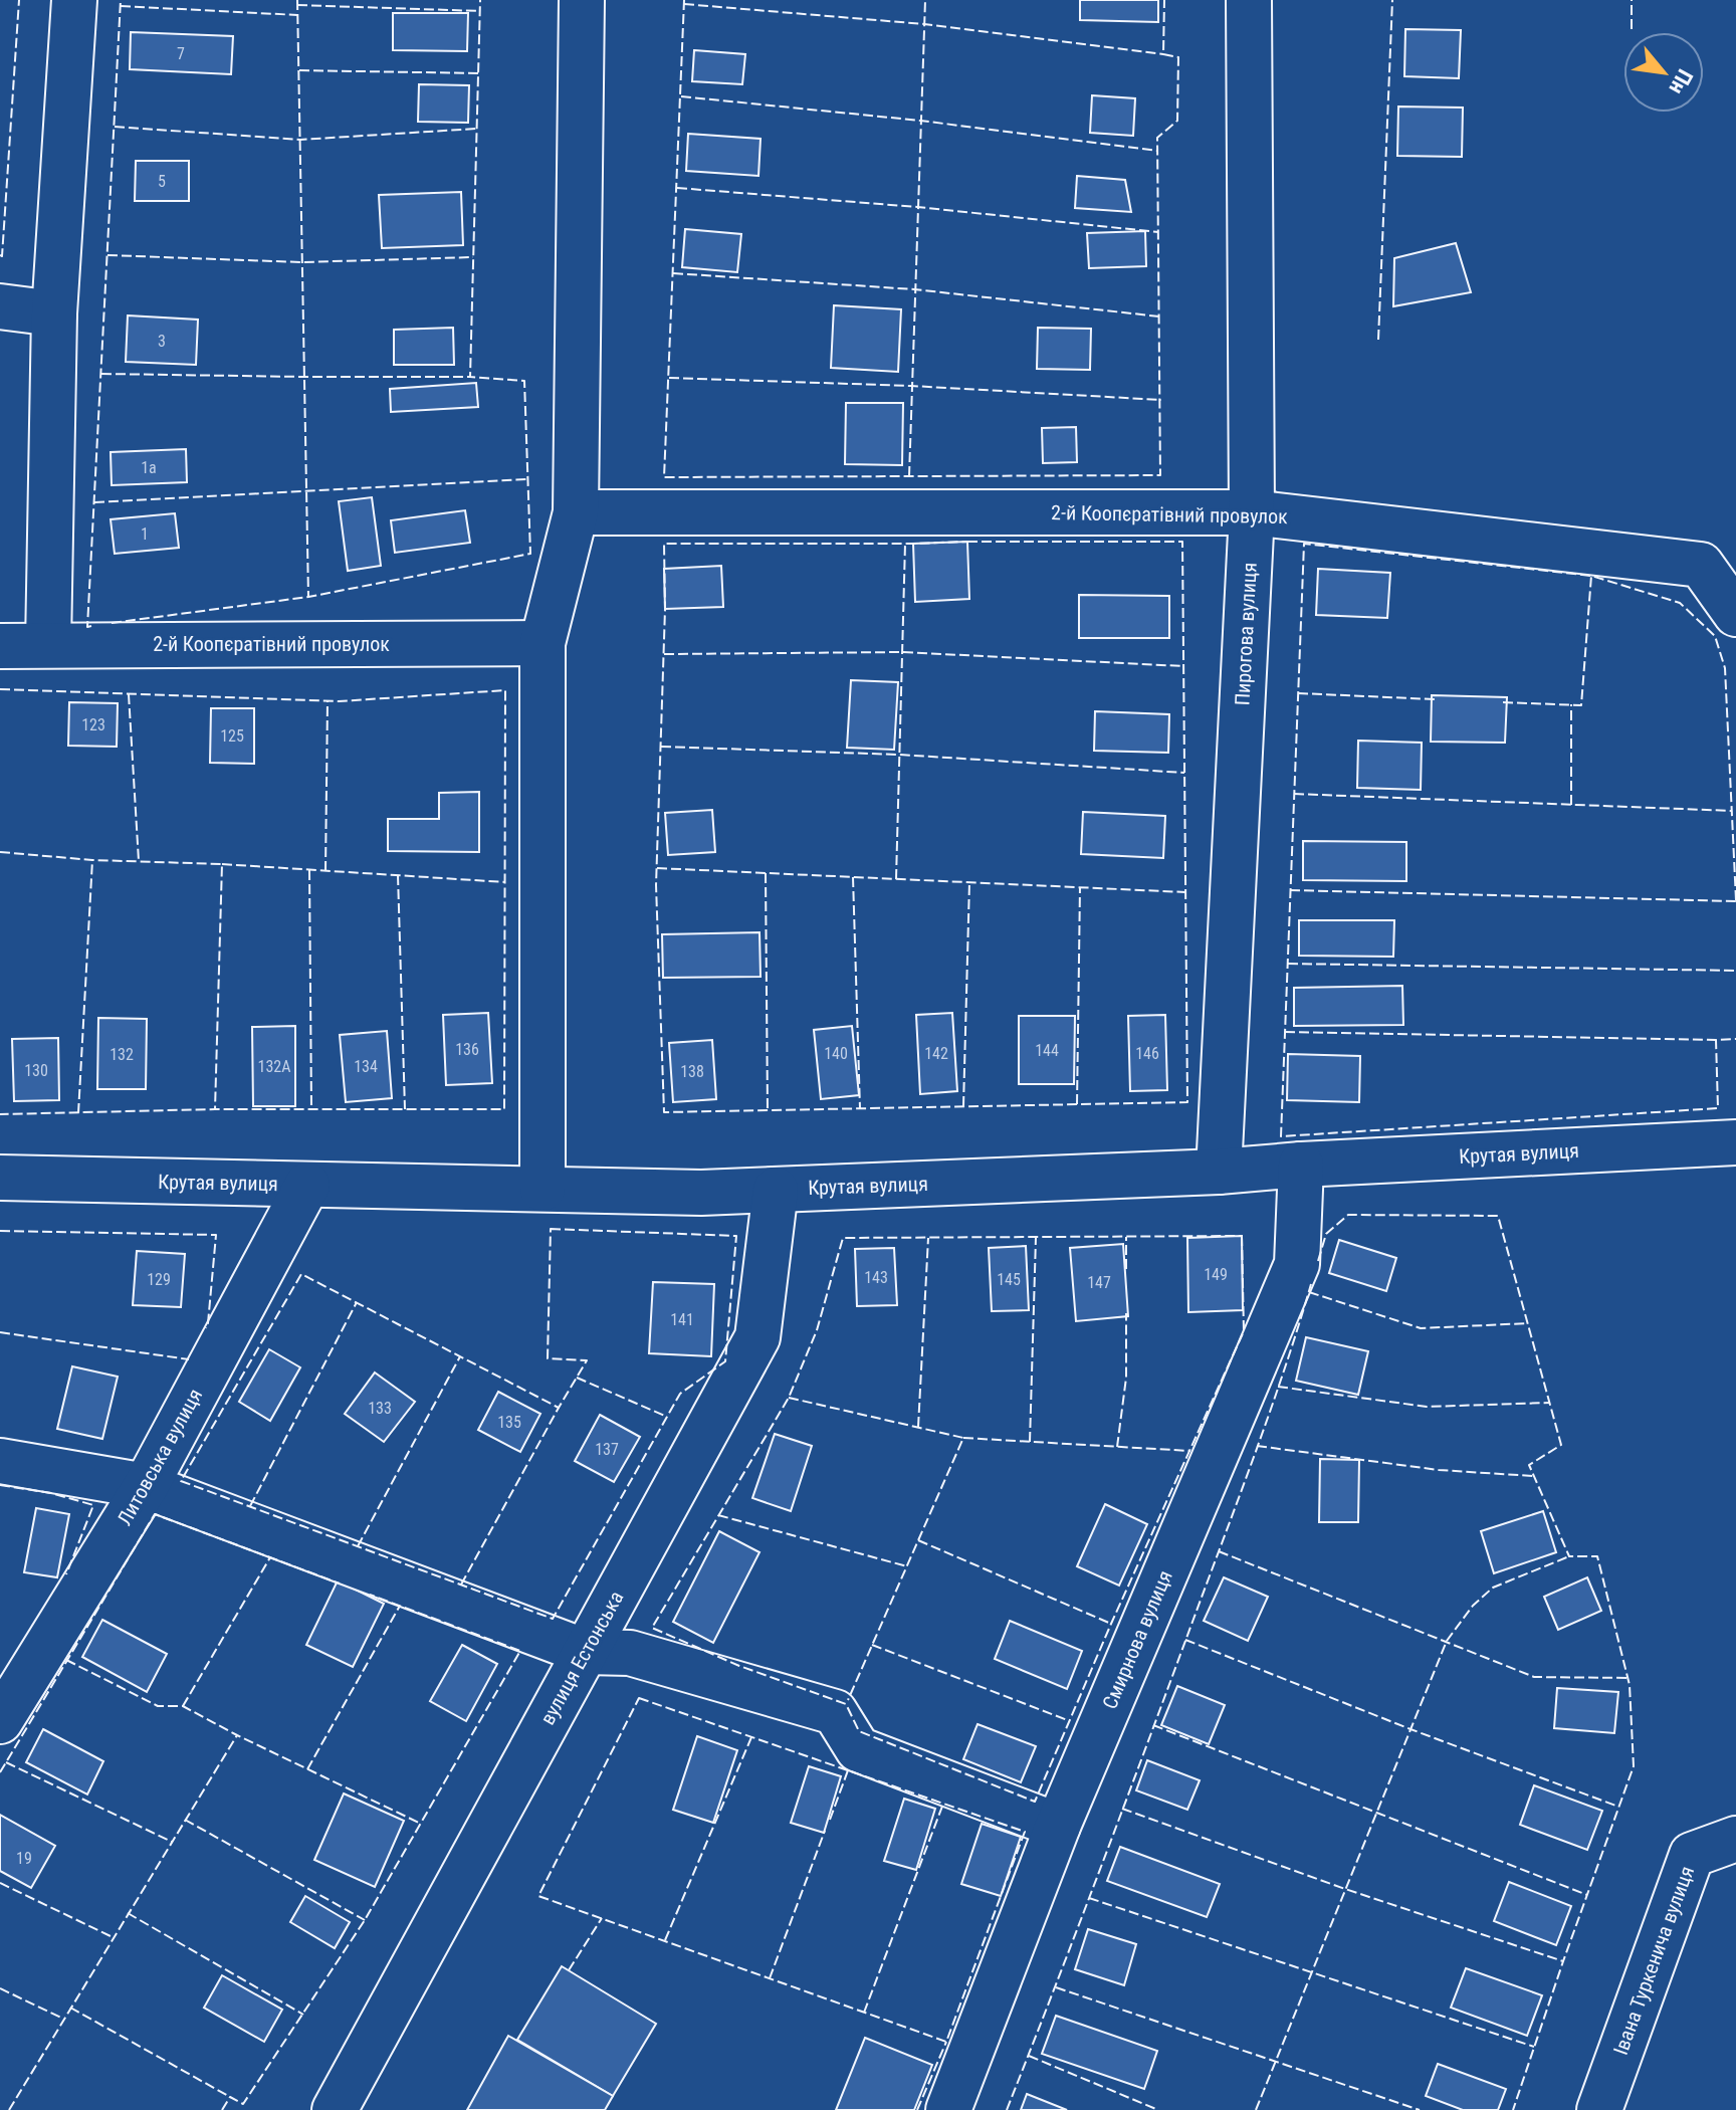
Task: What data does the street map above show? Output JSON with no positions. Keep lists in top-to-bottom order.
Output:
{
  "streets": {
    "street": [
      "2-й Коопєратівний провулок",
      "Пирогова вулиця",
      "Крутая вулиця",
      "Литовська вулиця",
      "Смирнова вулиця",
      "вулиця Естонська",
      "Івана Туркенича вулиця"
    ]
  },
  "crossings": [
    ["2-й Коопєратівний провулок", "Пирогова вулиця"],
    ["Пирогова вулиця", "Крутая вулиця"],
    ["Крутая вулиця", "Литовська вулиця"],
    ["Крутая вулиця", "Смирнова вулиця"],
    ["Крутая вулиця", "вулиця Естонська"]
  ],
  "house_numbers": [
    "7",
    "5",
    "3",
    "1а",
    "1",
    "123",
    "125",
    "136",
    "144",
    "140",
    "142",
    "146",
    "132",
    "132А",
    "134",
    "130",
    "138",
    "149",
    "143",
    "129",
    "145",
    "147",
    "141",
    "133",
    "135",
    "137",
    "19"
  ],
  "north": "bottom right"
}
